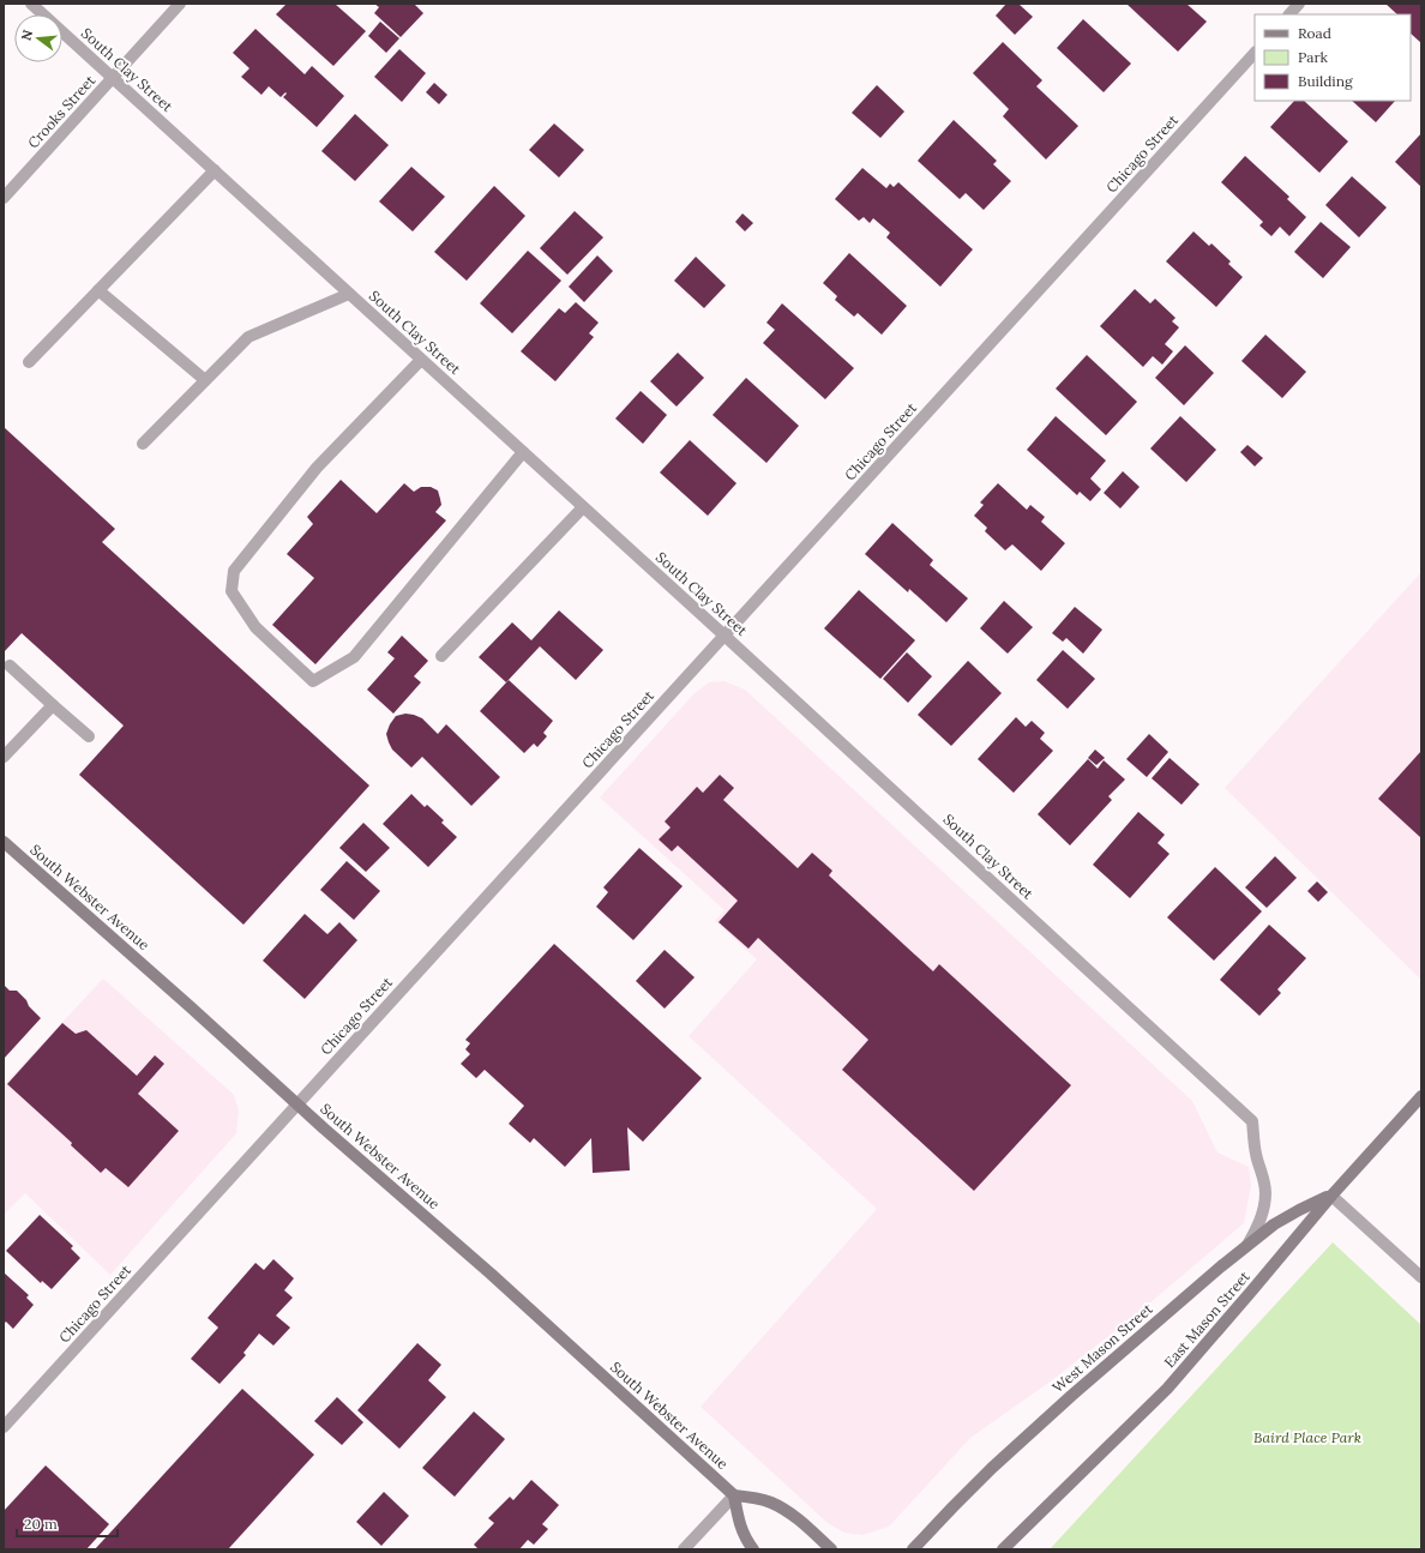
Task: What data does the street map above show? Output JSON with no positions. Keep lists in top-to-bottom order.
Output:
{
  "streets": {
    "main road": ["South Webster Avenue", "East Mason Street", "West Mason Street"],
    "street": ["South Clay Street", "Crooks Street", "Chicago Street"]
  },
  "crossings": [
    ["South Clay Street", "Crooks Street"],
    ["South Clay Street", "Chicago Street"],
    ["South Clay Street", "West Mason Street"],
    ["Chicago Street", "South Webster Avenue"],
    ["East Mason Street", "West Mason Street"]
  ],
  "parks": ["Baird Place Park"],
  "legend": ["Road", "Park", "Building"],
  "scale_bar": "20 m",
  "north": "left"
}
